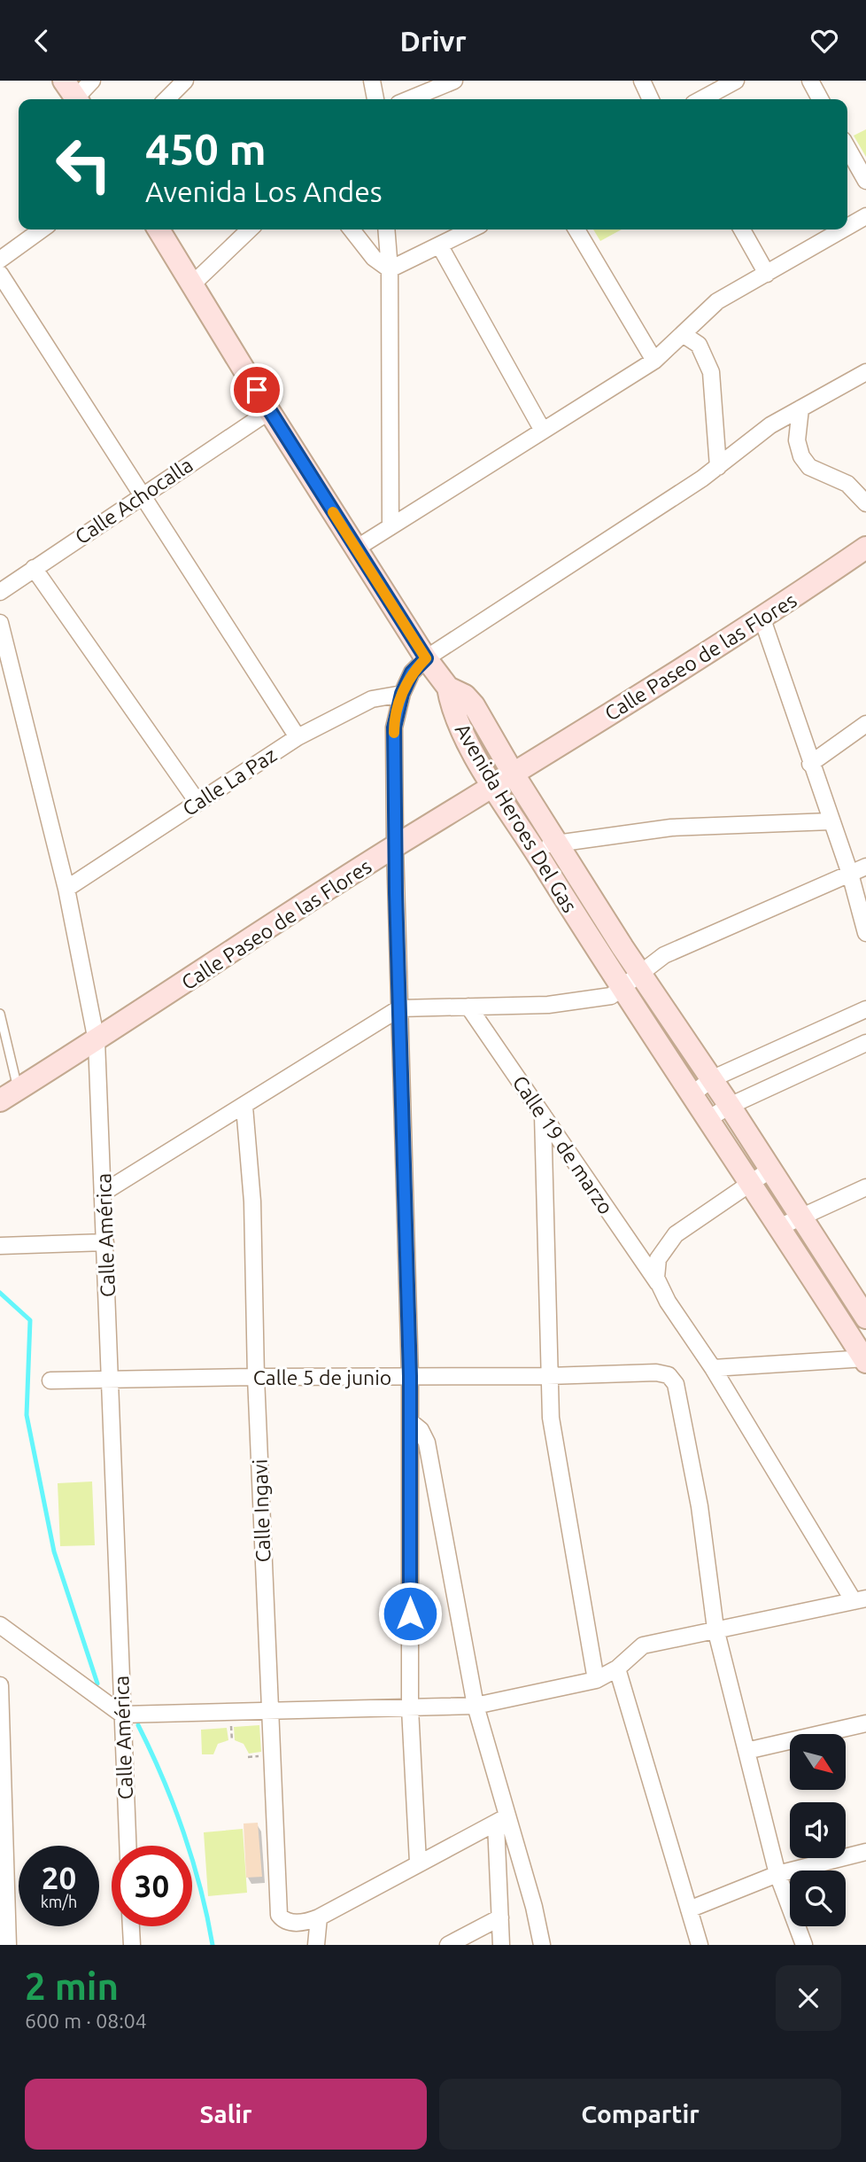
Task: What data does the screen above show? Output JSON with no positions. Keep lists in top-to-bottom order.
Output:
{
  "streets": {
    "street": [
      "Calle Achocalla",
      "Calle Paseo de las Flores",
      "Calle La Paz",
      "Avenida Heroes Del Gas",
      "Calle 19 de marzo",
      "Calle América",
      "Calle 5 de junio",
      "Calle Ingavi"
    ]
  },
  "crossings": [
    ["Calle Paseo de las Flores", "Avenida Heroes Del Gas"],
    ["Calle Paseo de las Flores", "Calle América"],
    ["Calle La Paz", "Calle América"],
    ["Calle América", "Calle 5 de junio"],
    ["Calle 5 de junio", "Calle Ingavi"]
  ],
  "north": "bottom right",
  "page": {
    "header": "Drivr",
    "turn": ["450 m", "Avenida Los Andes"],
    "speed": "20 km/h",
    "limit": "30",
    "heading": ["2 min", "600 m · 08:04"],
    "buttons": ["Salir", "Compartir"]
  }
}
